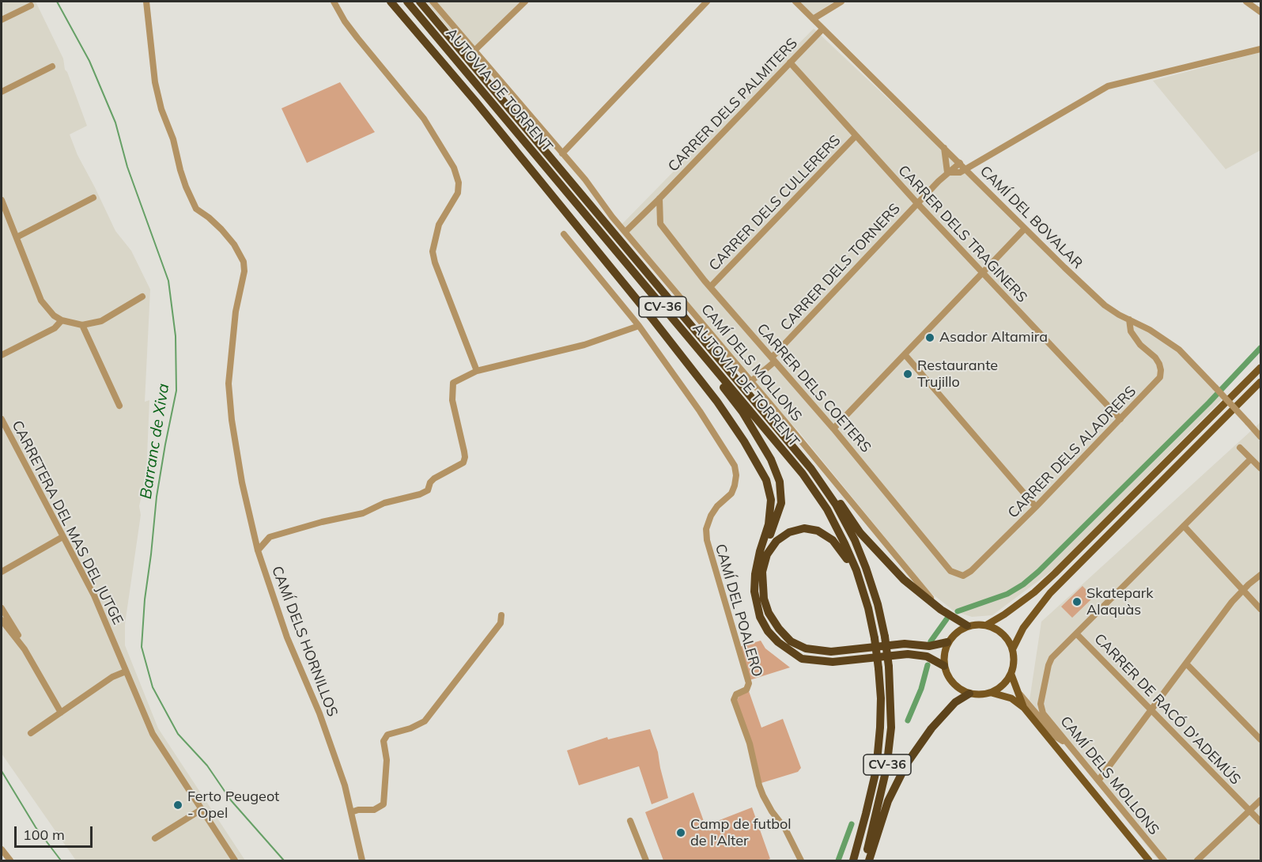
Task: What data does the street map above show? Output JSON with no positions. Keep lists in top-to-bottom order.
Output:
{
  "streets": {
    "highway": ["AUTOVIA DE TORRENT", "CV-36"],
    "street": [
      "CARRER DELS PALMITERS",
      "CARRER DELS CULLERERS",
      "CAMÍ DEL BOVALAR",
      "CARRER DELS TRAGINERS",
      "CARRER DELS TORNERS",
      "CAMÍ DELS MOLLONS",
      "CARRER DELS COETERS",
      "CARRER DELS ALADRERS",
      "CARRETERA DEL MAS DEL JUTGE",
      "CAMÍ DEL POALERO",
      "CAMÍ DELS HORNILLOS",
      "CARRER DE RACÓ D'ADEMÚS"
    ]
  },
  "crossings": [
    ["CARRER DELS PALMITERS", "CAMÍ DEL BOVALAR"],
    ["CARRER DELS PALMITERS", "CARRER DELS TRAGINERS"],
    ["CARRER DELS PALMITERS", "CAMÍ DELS MOLLONS"],
    ["CARRER DELS PALMITERS", "CARRER DELS COETERS"],
    ["CARRER DELS CULLERERS", "CARRER DELS TRAGINERS"],
    ["CARRER DELS CULLERERS", "CARRER DELS COETERS"],
    ["CAMÍ DEL BOVALAR", "CARRER DELS TORNERS"],
    ["CAMÍ DEL BOVALAR", "CARRER DELS ALADRERS"],
    ["CARRER DELS TRAGINERS", "CARRER DELS TORNERS"],
    ["CARRER DELS TRAGINERS", "CARRER DELS ALADRERS"],
    ["CARRER DELS TORNERS", "CAMÍ DELS MOLLONS"],
    ["CARRER DELS TORNERS", "CARRER DELS COETERS"],
    ["CAMÍ DELS MOLLONS", "CARRER DE RACÓ D'ADEMÚS"],
    ["CARRER DELS COETERS", "CARRER DELS ALADRERS"]
  ],
  "water": ["Barranc de Xiva"],
  "places": [
    "Asador Altamira",
    "Restaurante Trujillo",
    "Skatepark Alaquàs",
    "Ferto Peugeot - Opel",
    "Camp de futbol de l'Alter"
  ],
  "scale_bar": "100 m"
}
